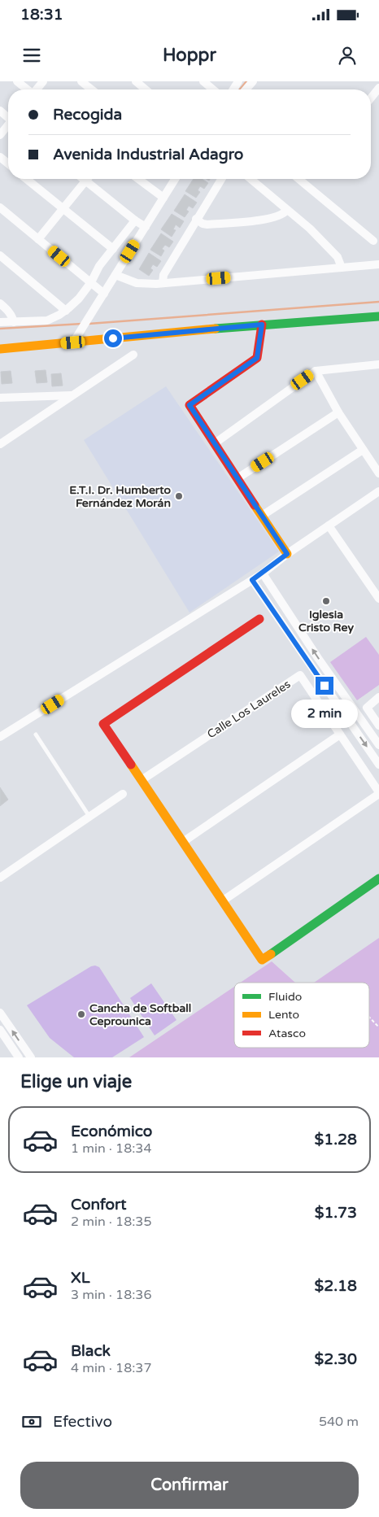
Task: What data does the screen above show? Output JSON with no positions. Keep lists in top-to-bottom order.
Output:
{
  "streets": {
    "street": ["Calle Los Laureles"]
  },
  "places": ["E.T.I. Dr. Humberto Fernández Morán", "Iglesia Cristo Rey", "Cancha de Softball Ceprounica"],
  "legend": ["Fluido", "Lento", "Atasco"],
  "page": {
    "status": "18:31",
    "header": "Hoppr",
    "banner": ["Recogida", "Avenida Industrial Adagro"],
    "bubble": "2 min",
    "heading": "Elige un viaje",
    "list": [
      {
        "name": "Económico",
        "note": "1 min · 18:34",
        "value": "$1.28"
      },
      {
        "name": "Confort",
        "note": "2 min · 18:35",
        "value": "$1.73"
      },
      {
        "name": "XL",
        "note": "3 min · 18:36",
        "value": "$2.18"
      },
      {
        "name": "Black",
        "note": "4 min · 18:37",
        "value": "$2.30"
      }
    ],
    "pay": ["Efectivo", "540 m"],
    "buttons": "Confirmar"
  }
}
